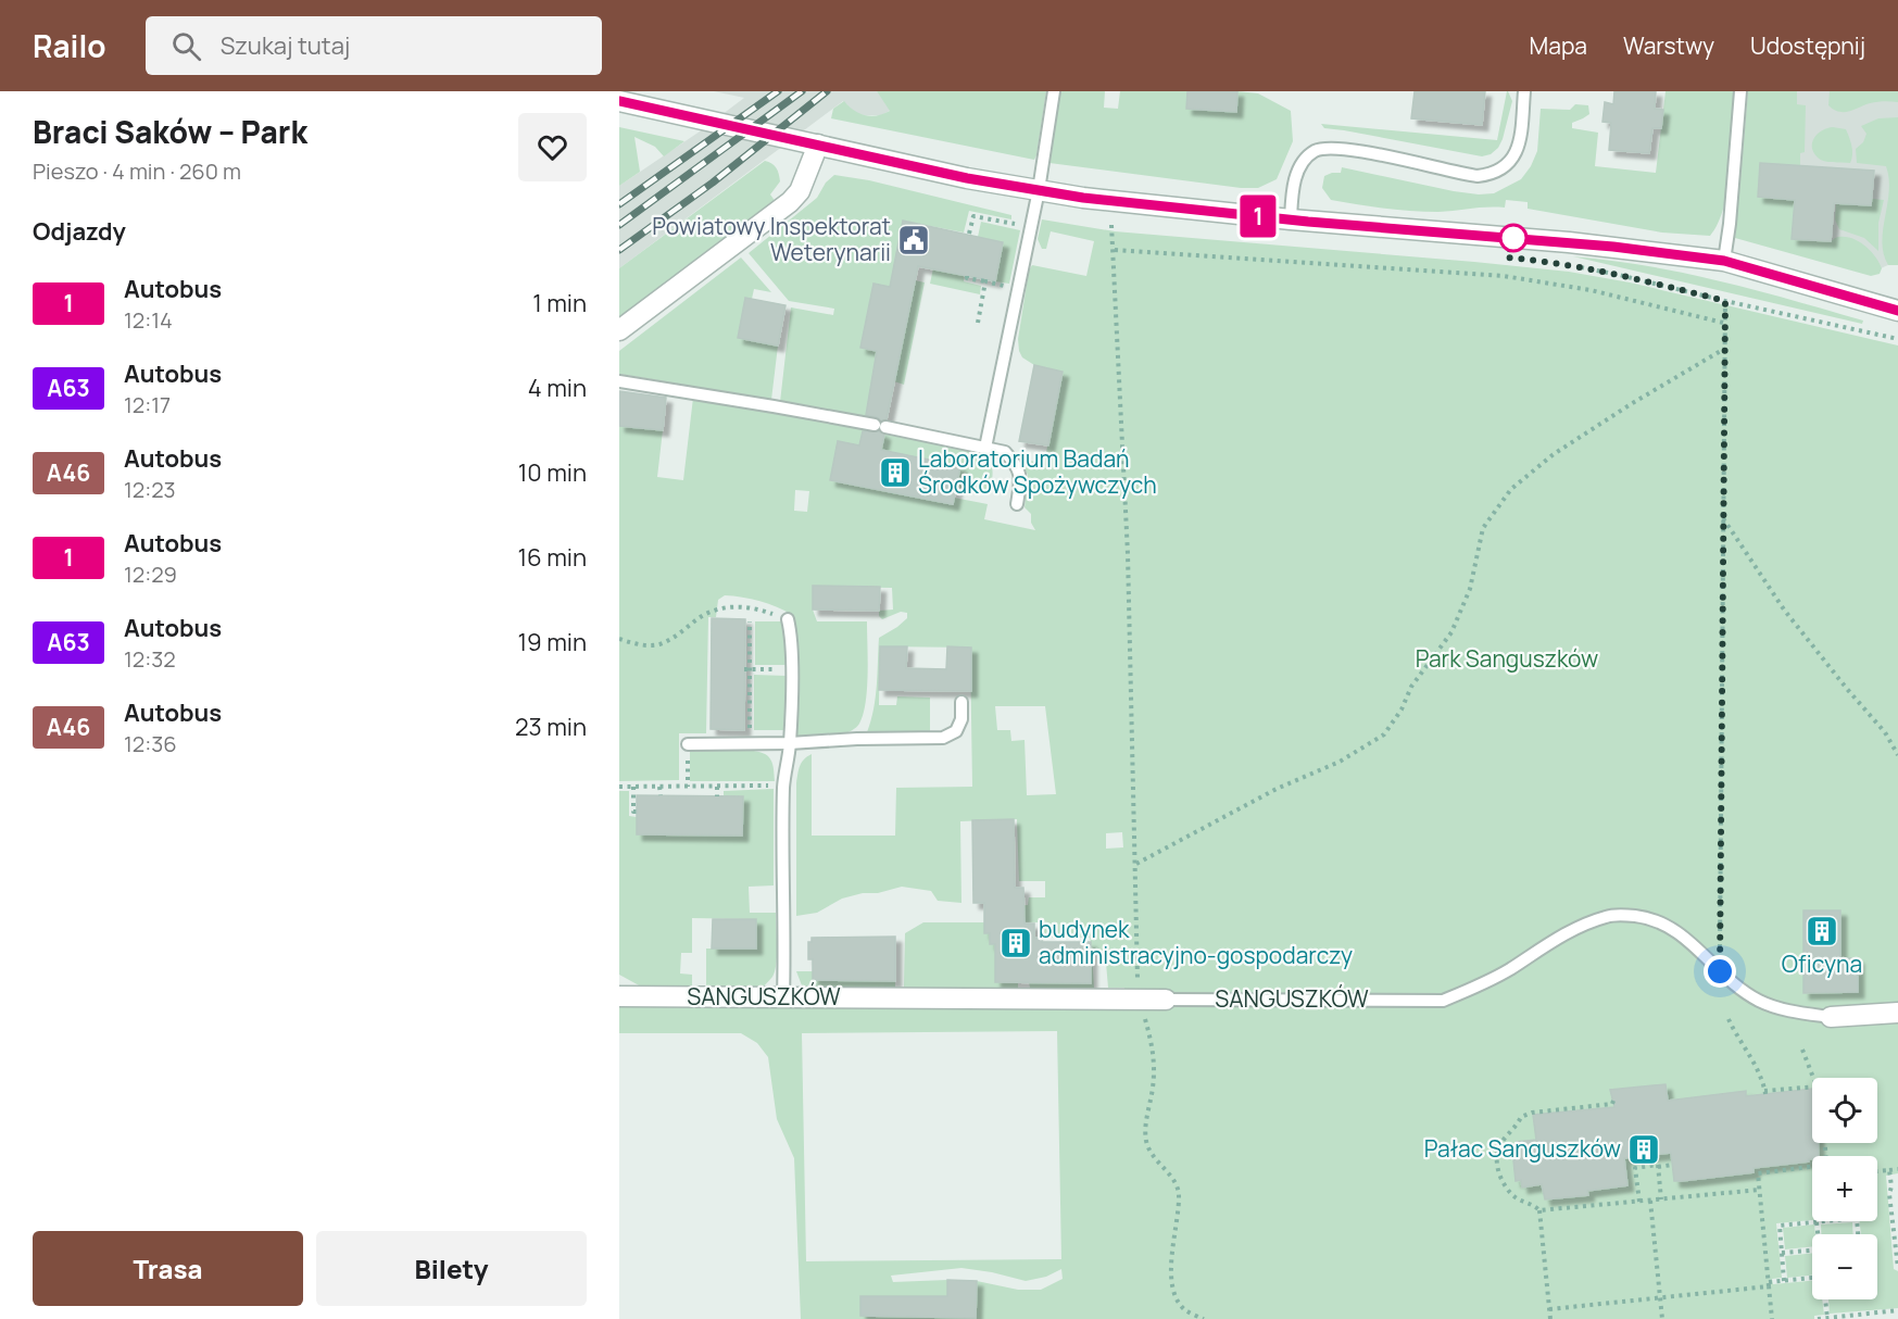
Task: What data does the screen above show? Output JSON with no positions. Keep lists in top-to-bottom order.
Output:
{
  "streets": {
    "street": ["SANGUSZKÓW"]
  },
  "parks": ["Park Sanguszków"],
  "places": {
    "public building": ["Powiatowy Inspektorat Weterynarii"],
    "building": [
      "Laboratorium Badań Środków Spożywczych",
      "Oficyna",
      "budynek administracyjno-gospodarczy",
      "Pałac Sanguszków"
    ]
  },
  "lines": ["bus line 1"],
  "page": {
    "header": "Railo",
    "search": "Szukaj tutaj",
    "nav": ["Mapa", "Warstwy", "Udostępnij"],
    "heading": [
      ["Braci Saków – Park", "Pieszo · 4 min · 260 m"],
      "Odjazdy"
    ],
    "on_map": "1",
    "list": [
      {
        "mark": "1",
        "name": "Autobus",
        "note": "12:14",
        "value": "1 min"
      },
      {
        "mark": "A63",
        "name": "Autobus",
        "note": "12:17",
        "value": "4 min"
      },
      {
        "mark": "A46",
        "name": "Autobus",
        "note": "12:23",
        "value": "10 min"
      },
      {
        "mark": "1",
        "name": "Autobus",
        "note": "12:29",
        "value": "16 min"
      },
      {
        "mark": "A63",
        "name": "Autobus",
        "note": "12:32",
        "value": "19 min"
      },
      {
        "mark": "A46",
        "name": "Autobus",
        "note": "12:36",
        "value": "23 min"
      }
    ],
    "map_buttons": ["+", "−"],
    "buttons": ["Trasa", "Bilety"]
  }
}
